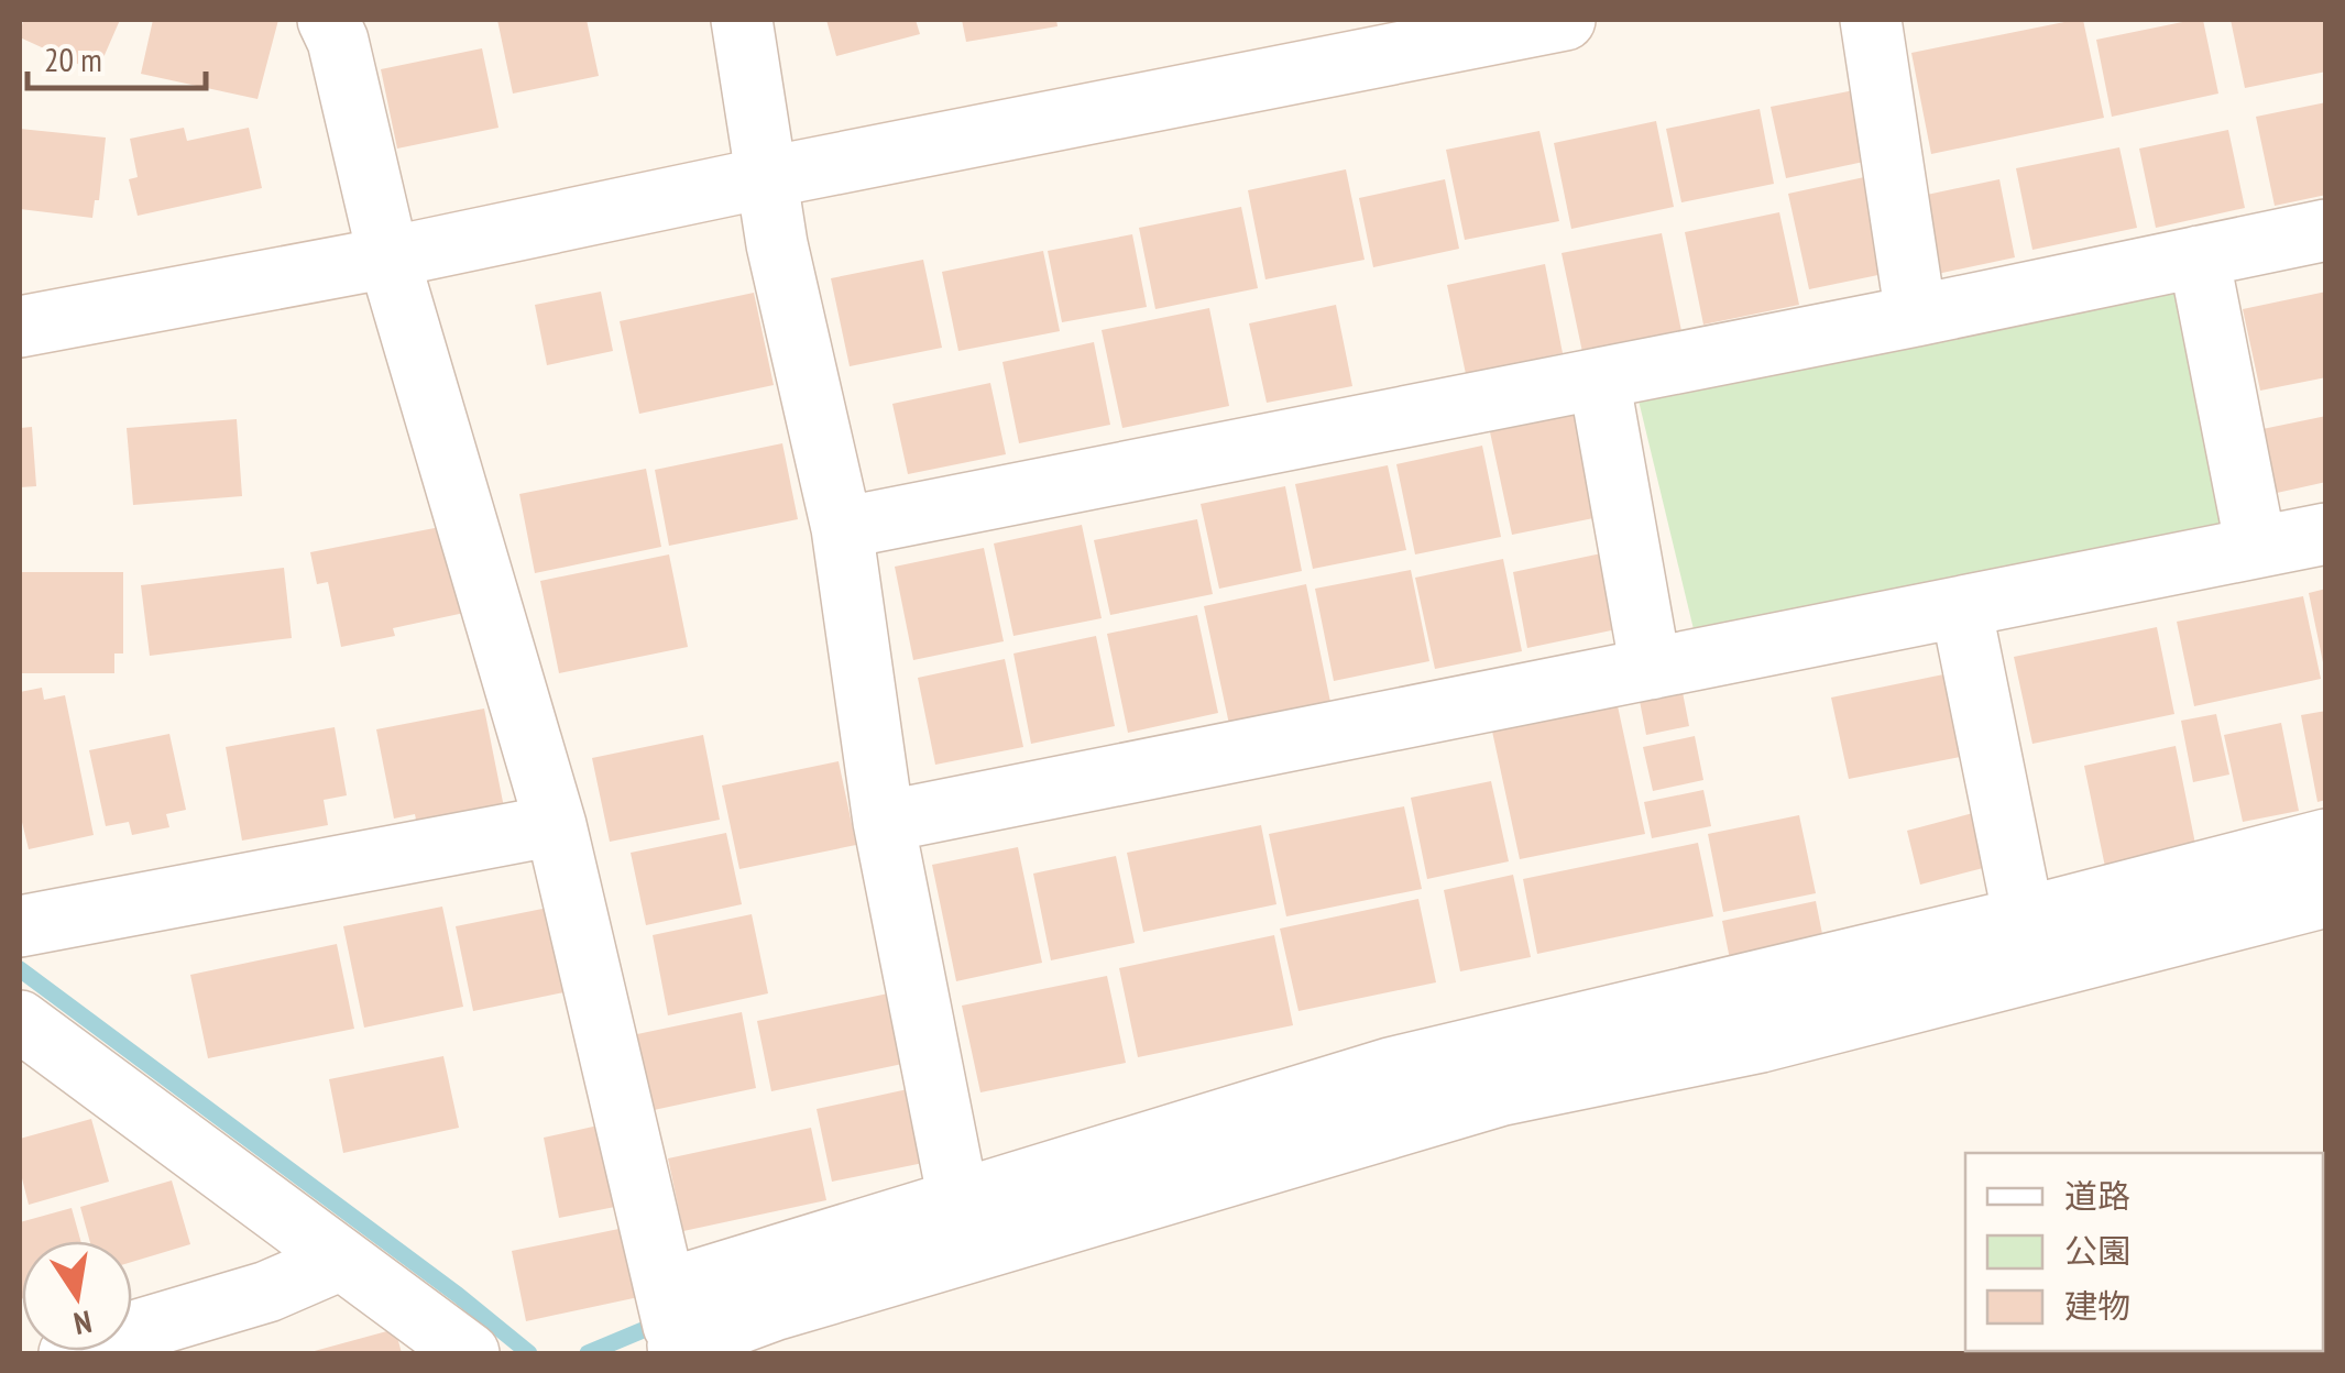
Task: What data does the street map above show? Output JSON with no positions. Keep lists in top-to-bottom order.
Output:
{
  "legend": ["道路", "公園", "建物"],
  "scale_bar": "20 m",
  "north": "bottom"
}
